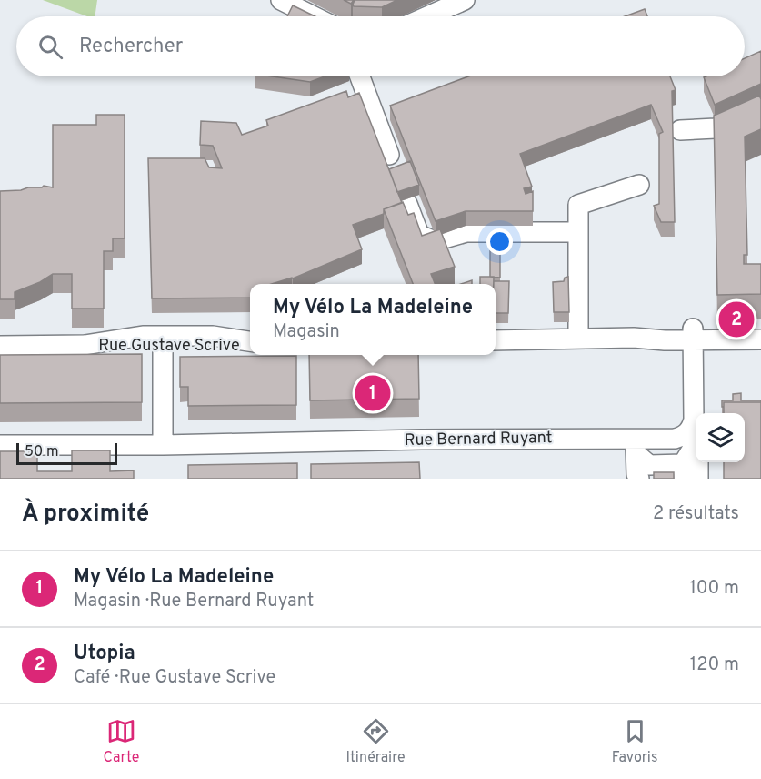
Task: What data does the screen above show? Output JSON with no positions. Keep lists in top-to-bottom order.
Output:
{
  "streets": {
    "street": ["Rue Gustave Scrive", "Rue Bernard Ruyant"]
  },
  "scale_bar": "50 m",
  "page": {
    "search": "Rechercher",
    "popup": ["My Vélo La Madeleine", "Magasin"],
    "pins": ["2", "1"],
    "scale": "50 m",
    "heading": ["À proximité", "2 résultats"],
    "list": [
      {
        "mark": "1",
        "name": "My Vélo La Madeleine",
        "note": "Magasin · Rue Bernard Ruyant",
        "value": "100 m"
      },
      {
        "mark": "2",
        "name": "Utopia",
        "note": "Café · Rue Gustave Scrive",
        "value": "120 m"
      }
    ],
    "nav": ["Carte", "Itinéraire", "Favoris"]
  }
}
